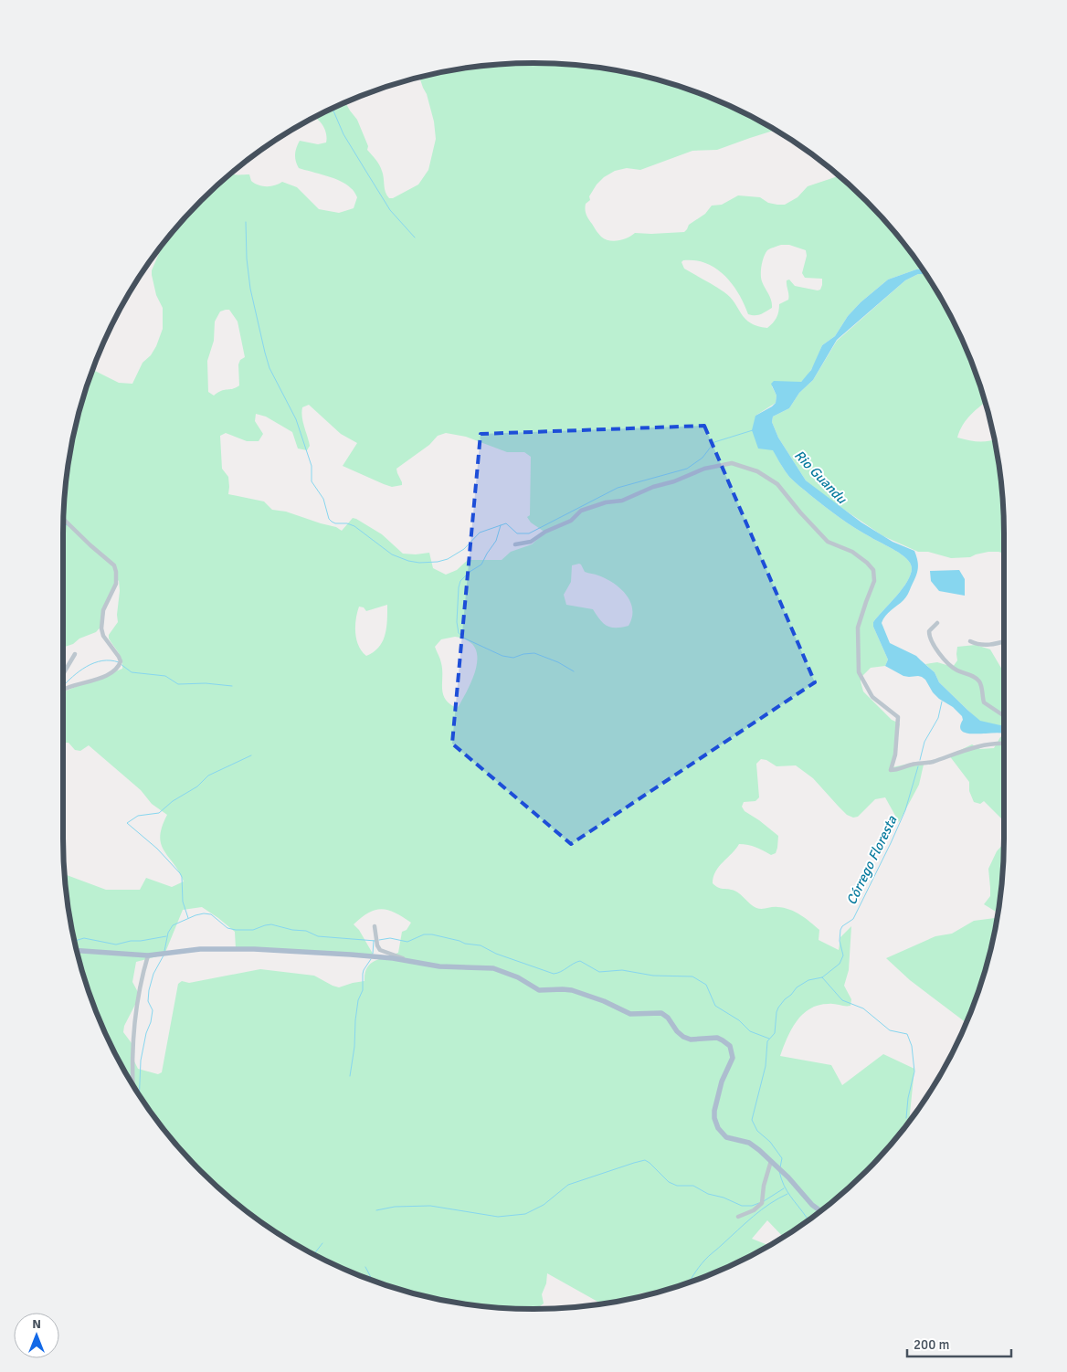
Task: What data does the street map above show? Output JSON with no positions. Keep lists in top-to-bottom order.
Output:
{
  "water": ["Rio Guandu", "Córrego Floresta"],
  "scale_bar": "200 m",
  "north": "top"
}
